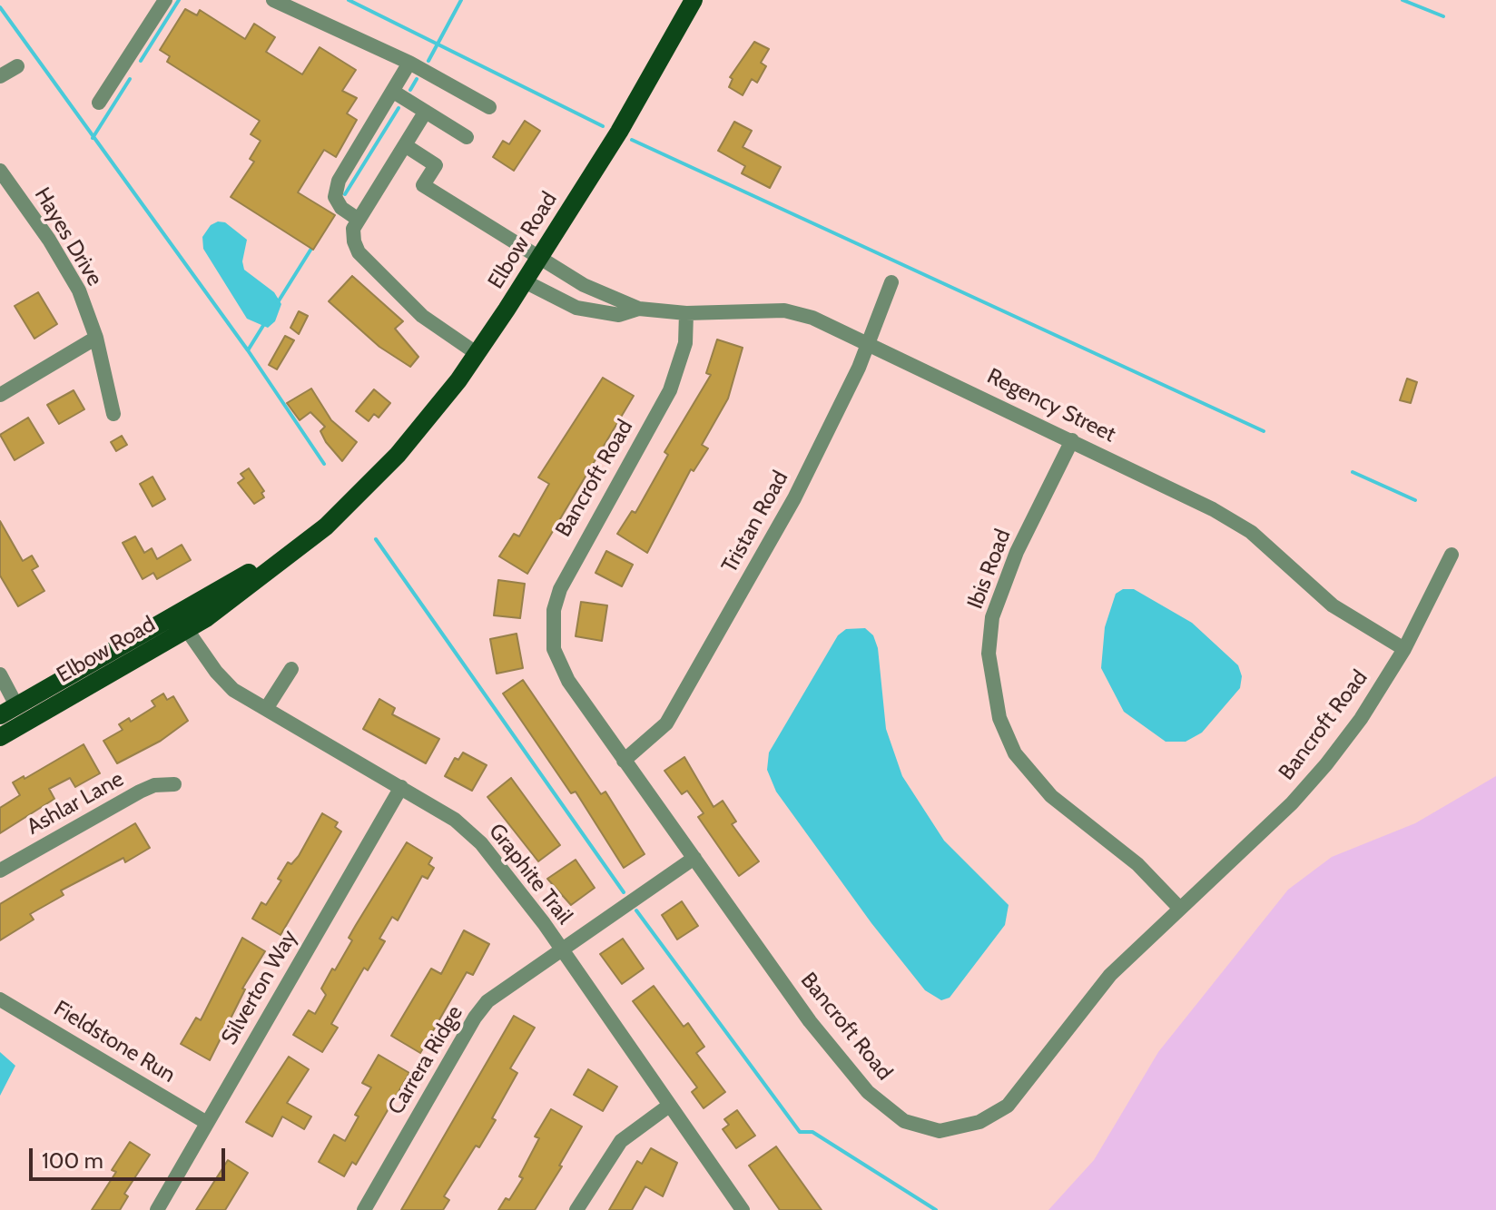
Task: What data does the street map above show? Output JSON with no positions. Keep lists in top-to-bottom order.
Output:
{
  "streets": {
    "main road": ["Elbow Road"],
    "street": [
      "Hayes Drive",
      "Regency Street",
      "Bancroft Road",
      "Tristan Road",
      "Ibis Road",
      "Ashlar Lane",
      "Graphite Trail",
      "Silverton Way",
      "Fieldstone Run",
      "Carrera Ridge"
    ]
  },
  "crossings": [
    ["Elbow Road", "Regency Street"],
    ["Elbow Road", "Graphite Trail"],
    ["Regency Street", "Bancroft Road"],
    ["Regency Street", "Tristan Road"],
    ["Regency Street", "Ibis Road"],
    ["Bancroft Road", "Tristan Road"],
    ["Bancroft Road", "Ibis Road"],
    ["Bancroft Road", "Carrera Ridge"],
    ["Graphite Trail", "Silverton Way"],
    ["Graphite Trail", "Carrera Ridge"],
    ["Silverton Way", "Fieldstone Run"]
  ],
  "scale_bar": "100 m"
}
